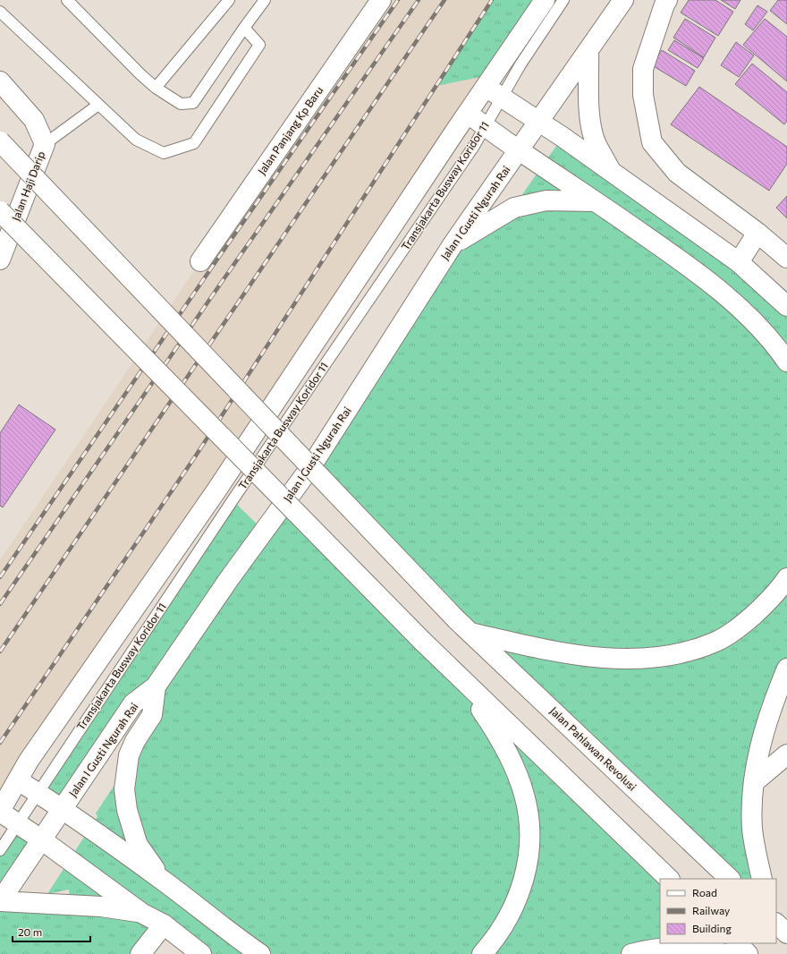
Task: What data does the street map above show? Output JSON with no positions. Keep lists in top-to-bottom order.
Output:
{
  "streets": {
    "main road": [
      "Jalan Panjang Kp Baru",
      "Jalan Haji Darip",
      "Jalan I Gusti Ngurah Rai",
      "Jalan Pahlawan Revolusi"
    ],
    "lane": ["Transjakarta Busway Koridor 11"]
  },
  "crossings": [
    ["Jalan I Gusti Ngurah Rai", "Jalan Pahlawan Revolusi"]
  ],
  "legend": ["Road", "Railway", "Building"],
  "scale_bar": "20 m"
}
